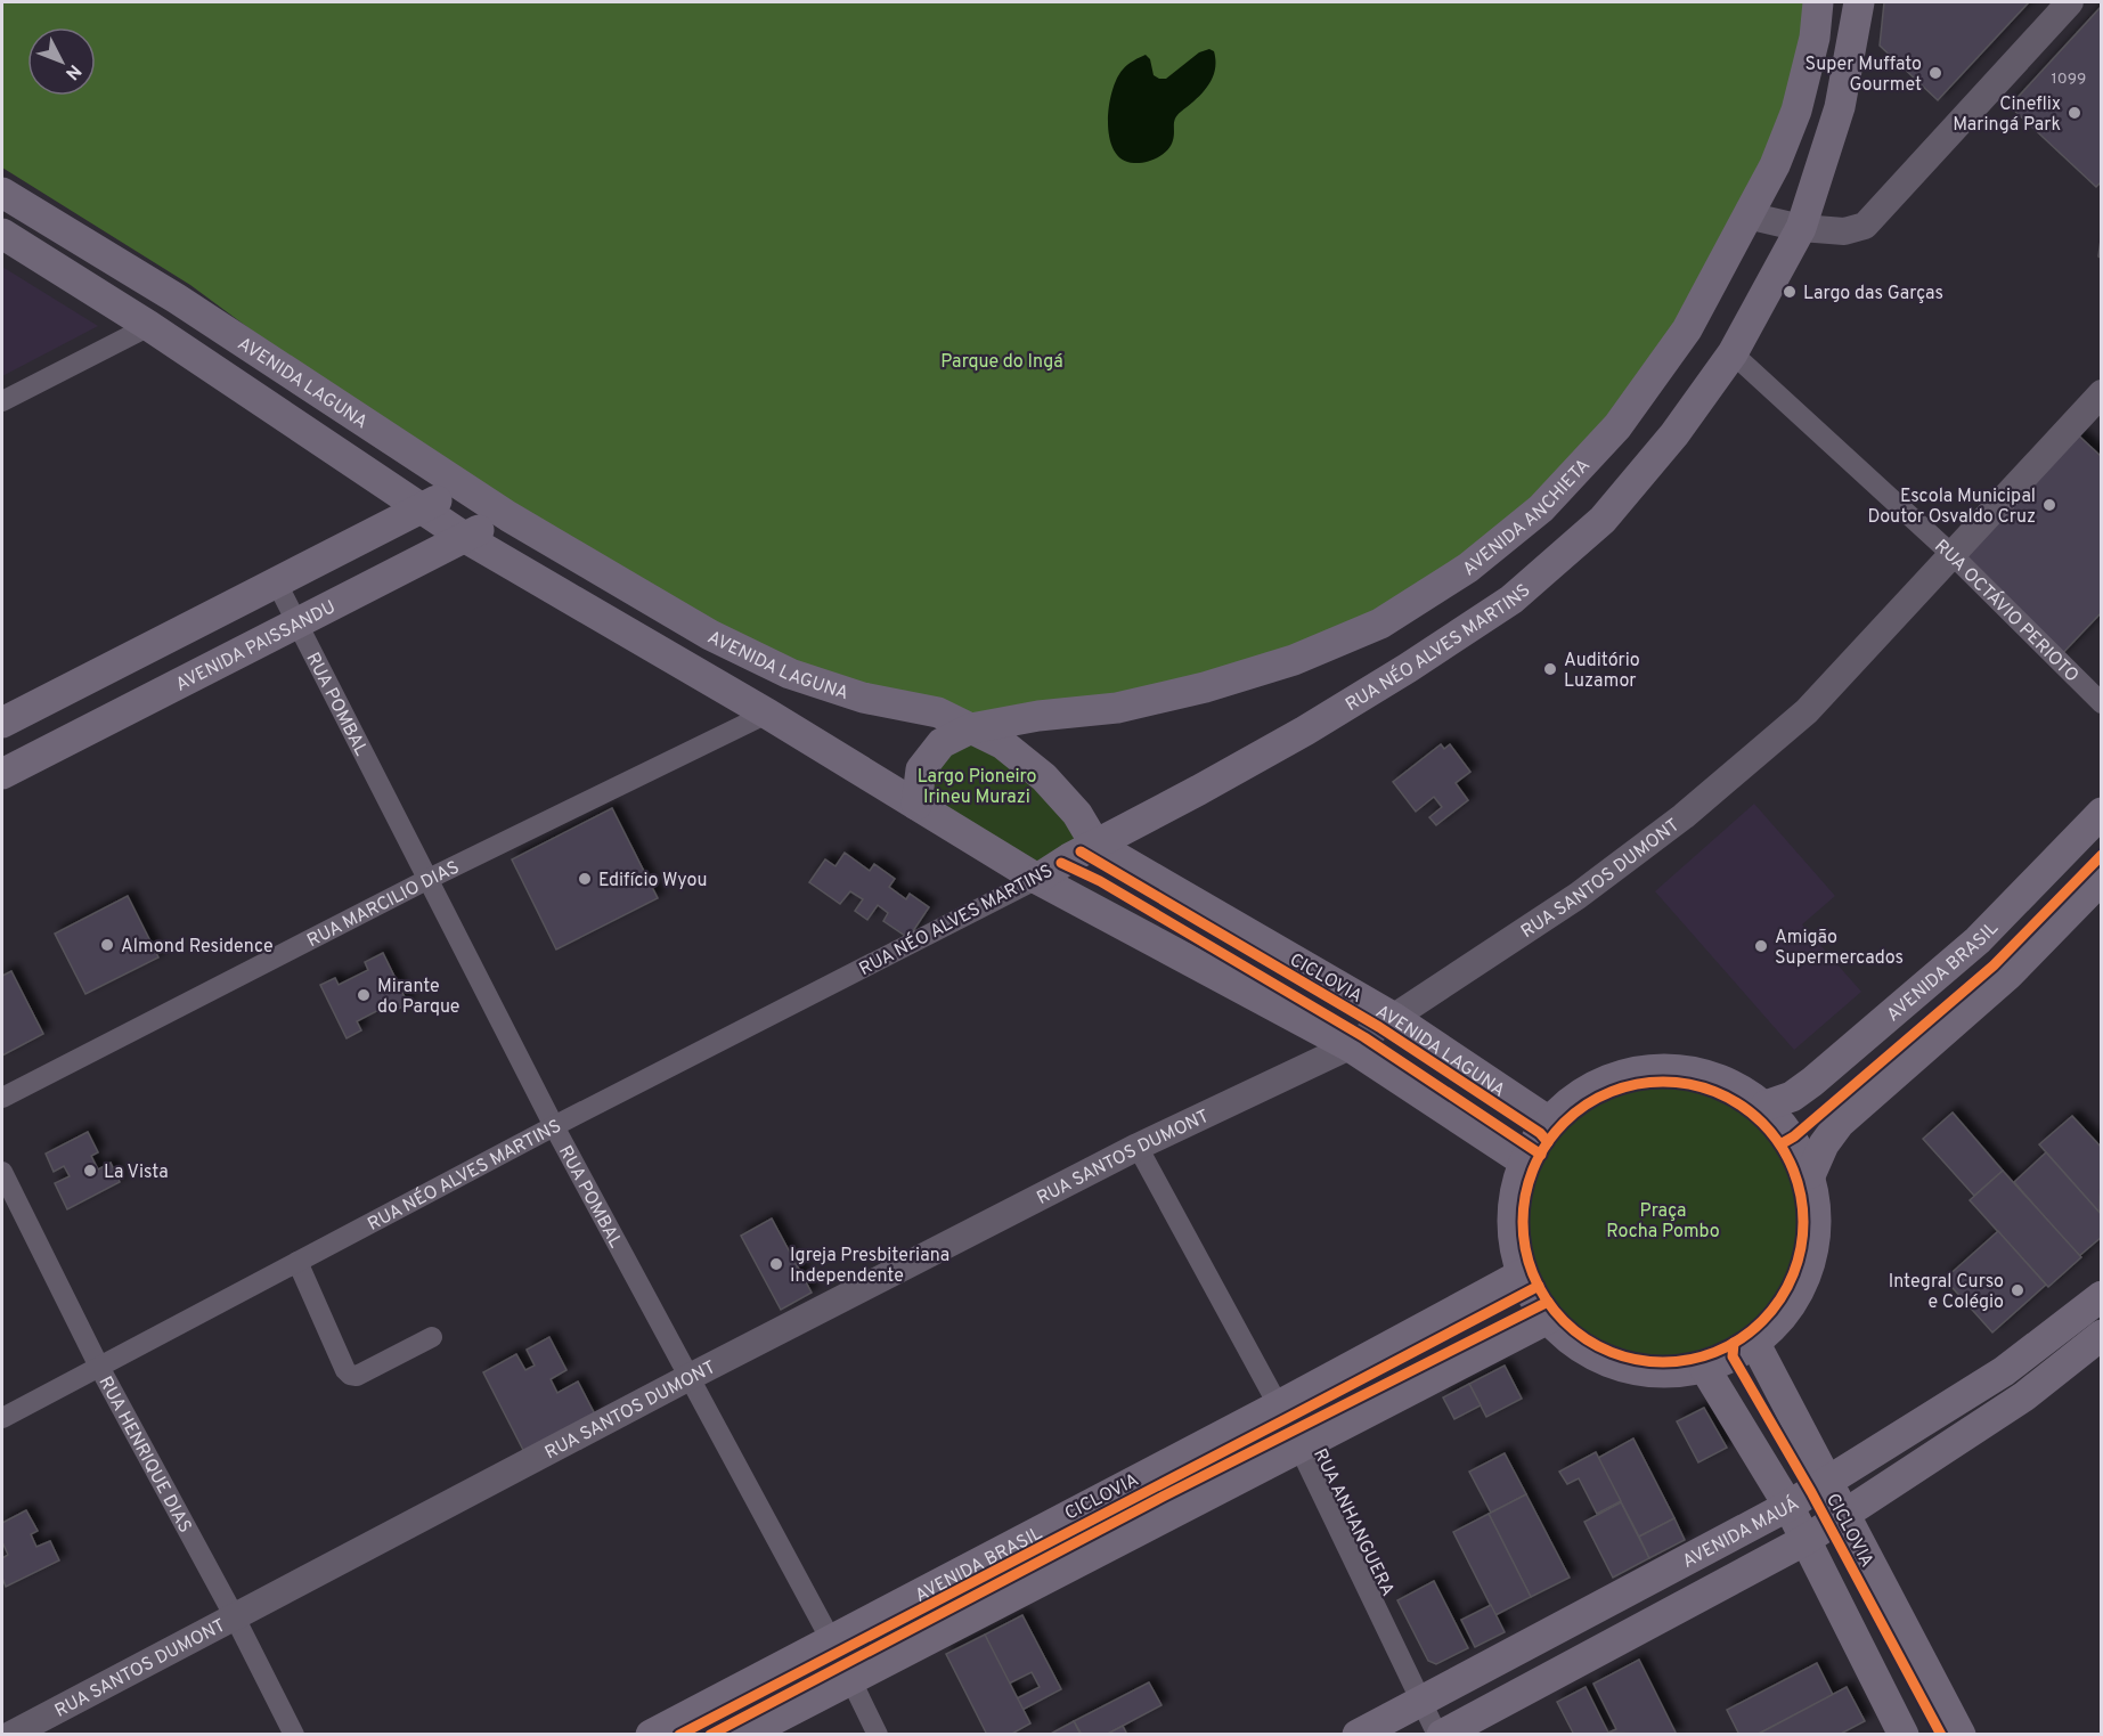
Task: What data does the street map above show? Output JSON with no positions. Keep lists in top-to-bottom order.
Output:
{
  "streets": {
    "main road": [
      "AVENIDA LAGUNA",
      "AVENIDA ANCHIETA",
      "AVENIDA PAISSANDU",
      "RUA NÉO ALVES MARTINS",
      "AVENIDA BRASIL",
      "AVENIDA MAUÁ"
    ],
    "street": [
      "RUA OCTÁVIO PERIOTO",
      "RUA POMBAL",
      "RUA SANTOS DUMONT",
      "RUA MARCILIO DIAS",
      "RUA HENRIQUE DIAS",
      "RUA ANHANGUERA"
    ],
    "cycle path": ["CICLOVIA"]
  },
  "crossings": [
    ["AVENIDA LAGUNA", "AVENIDA ANCHIETA"],
    ["AVENIDA LAGUNA", "AVENIDA PAISSANDU"],
    ["AVENIDA LAGUNA", "RUA NÉO ALVES MARTINS"],
    ["AVENIDA LAGUNA", "RUA SANTOS DUMONT"],
    ["AVENIDA LAGUNA", "RUA MARCILIO DIAS"],
    ["RUA OCTÁVIO PERIOTO", "RUA NÉO ALVES MARTINS"],
    ["RUA OCTÁVIO PERIOTO", "RUA SANTOS DUMONT"],
    ["AVENIDA PAISSANDU", "RUA POMBAL"],
    ["RUA NÉO ALVES MARTINS", "RUA POMBAL"],
    ["RUA NÉO ALVES MARTINS", "RUA HENRIQUE DIAS"],
    ["RUA POMBAL", "RUA SANTOS DUMONT"],
    ["RUA POMBAL", "RUA MARCILIO DIAS"],
    ["RUA POMBAL", "AVENIDA BRASIL"],
    ["RUA SANTOS DUMONT", "RUA HENRIQUE DIAS"],
    ["RUA SANTOS DUMONT", "RUA ANHANGUERA"],
    ["AVENIDA BRASIL", "RUA ANHANGUERA"],
    ["RUA ANHANGUERA", "AVENIDA MAUÁ"]
  ],
  "parks": ["Parque do Ingá", "Largo Pioneiro Irineu Murazi", "Praça Rocha Pombo"],
  "places": [
    "Super Muffato Gourmet",
    "Cineflix Maringá Park",
    "Largo das Garças",
    "Escola Municipal Doutor Osvaldo Cruz",
    "Auditório Luzamor",
    "Edifício Wyou",
    "Almond Residence",
    "Amigão Supermercados",
    "Mirante do Parque",
    "La Vista",
    "Igreja Presbiteriana Independente",
    "Integral Curso e Colégio"
  ],
  "house_numbers": ["1099"],
  "north": "bottom right"
}
